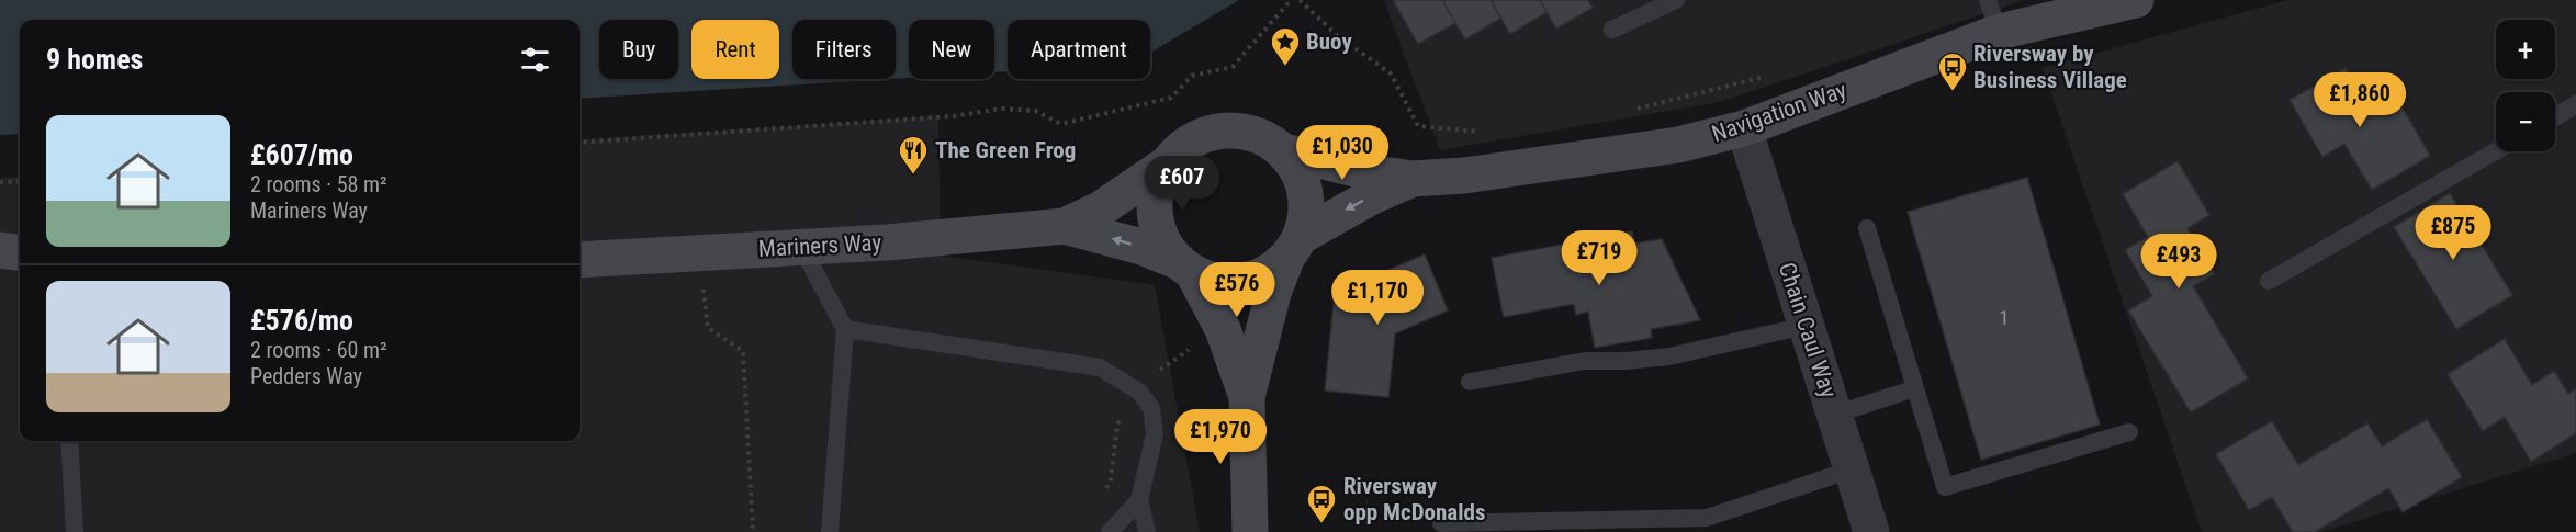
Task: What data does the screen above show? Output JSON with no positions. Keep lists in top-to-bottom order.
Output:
{
  "streets": {
    "street": ["Navigation Way", "Mariners Way", "Chain Caul Way"]
  },
  "crossings": [
    ["Navigation Way", "Mariners Way"],
    ["Navigation Way", "Chain Caul Way"]
  ],
  "places": {
    "place": ["Buoy"],
    "bus stop": ["Riversway by Business Village", "Riversway opp McDonalds"],
    "restaurant": ["The Green Frog"]
  },
  "house_numbers": ["1"],
  "page": {
    "map_buttons": ["+", "−"],
    "chip": [
      "Buy",
      "Rent",
      "Filters",
      "New",
      "Apartment"
    ],
    "heading": "9 homes",
    "price": [
      "£1,860",
      "£1,030",
      "£607",
      "£875",
      "£719",
      "£493",
      "£576",
      "£1,170",
      "£1,970"
    ],
    "list": [
      {
        "name": "£607/mo",
        "note": "2 rooms · 58 m² · Mariners Way"
      },
      {
        "name": "£576/mo",
        "note": "2 rooms · 60 m² · Pedders Way"
      }
    ]
  }
}
